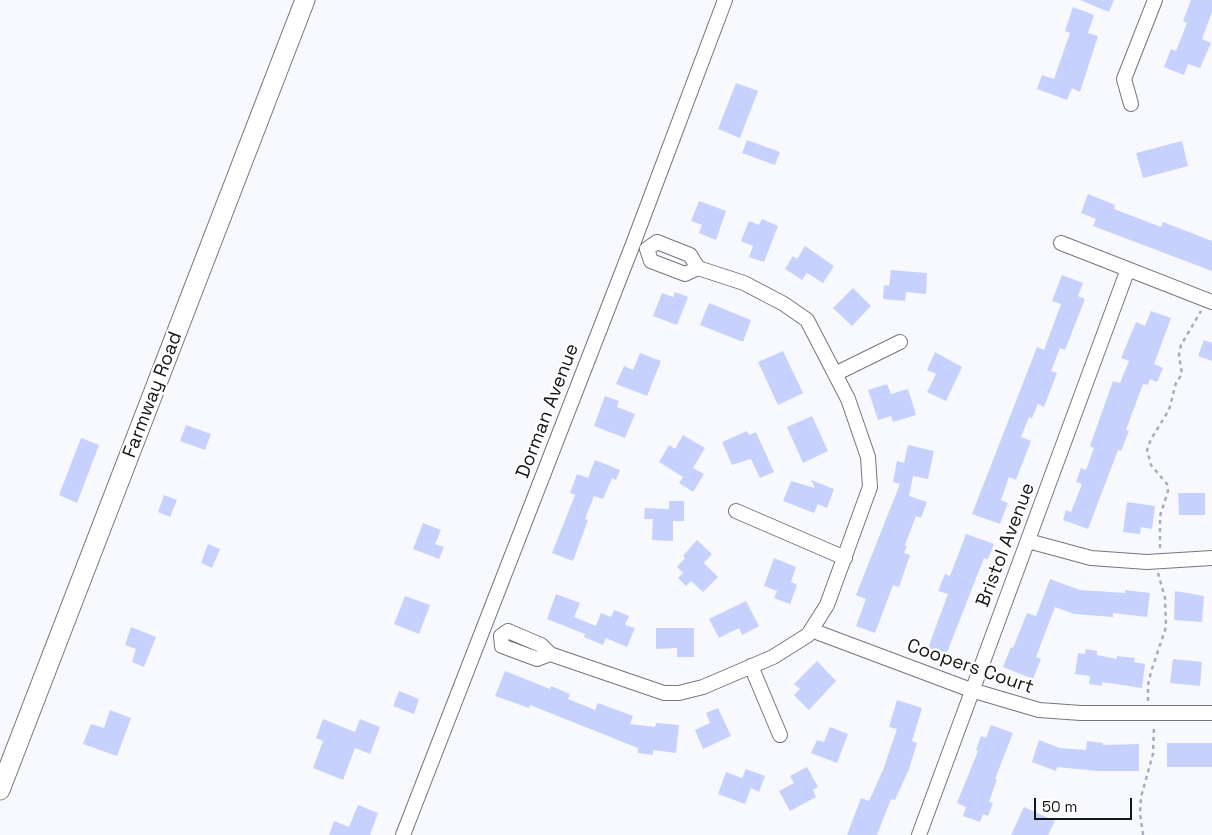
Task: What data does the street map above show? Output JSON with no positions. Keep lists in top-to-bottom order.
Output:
{
  "streets": {
    "main road": ["Farmway Road"],
    "street": ["Dorman Avenue", "Bristol Avenue", "Coopers Court"]
  },
  "crossings": [
    ["Bristol Avenue", "Coopers Court"]
  ],
  "scale_bar": "50 m"
}
